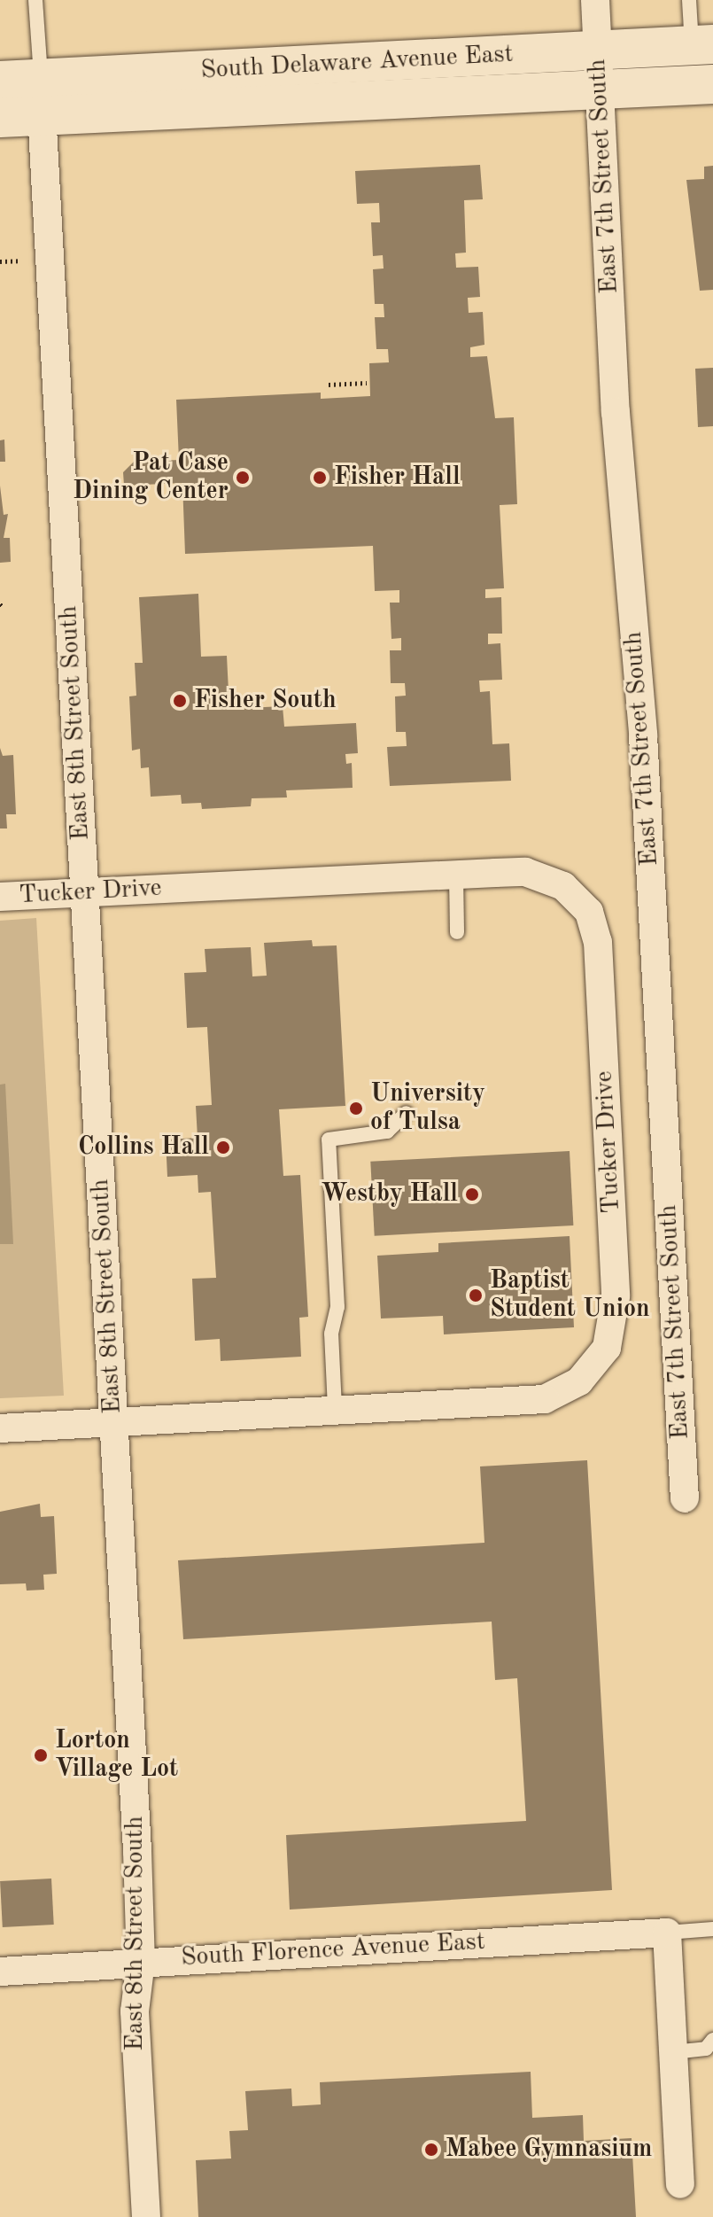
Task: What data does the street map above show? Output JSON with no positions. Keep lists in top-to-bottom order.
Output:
{
  "streets": {
    "street": [
      "South Delaware Avenue East",
      "East 7th Street South",
      "East 8th Street South",
      "Tucker Drive",
      "South Florence Avenue East"
    ]
  },
  "crossings": [
    ["South Delaware Avenue East", "East 7th Street South"],
    ["South Delaware Avenue East", "East 8th Street South"],
    ["East 8th Street South", "Tucker Drive"],
    ["East 8th Street South", "South Florence Avenue East"]
  ],
  "places": [
    "Pat Case Dining Center",
    "Fisher Hall",
    "Fisher South",
    "University of Tulsa",
    "Collins Hall",
    "Westby Hall",
    "Baptist Student Union",
    "Lorton Village Lot",
    "Mabee Gymnasium"
  ]
}
